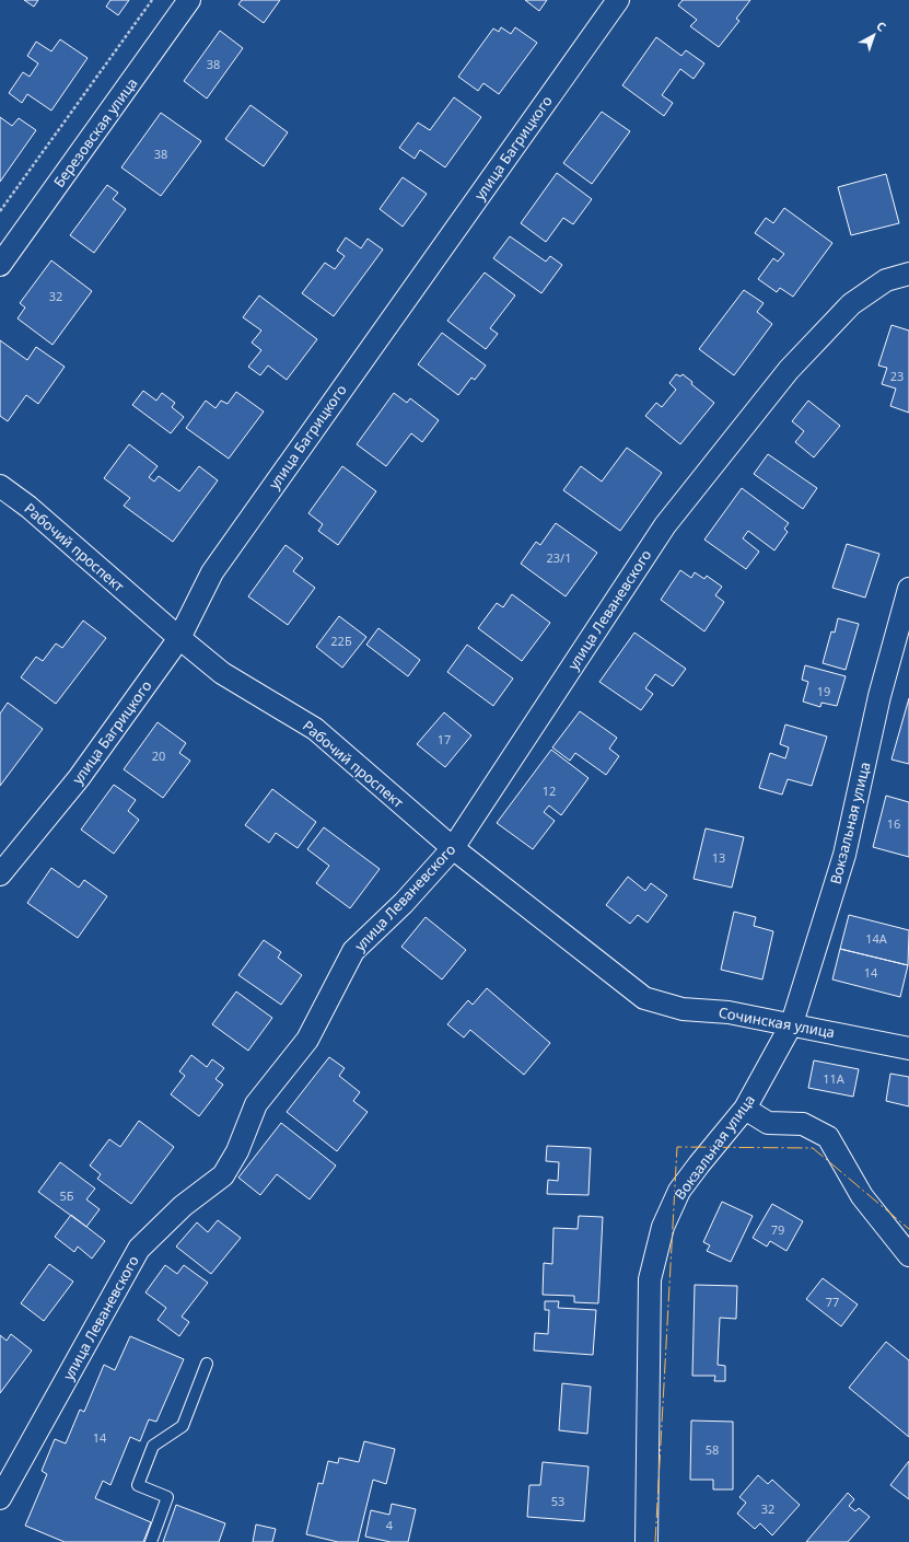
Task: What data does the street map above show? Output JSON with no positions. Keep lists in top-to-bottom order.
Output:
{
  "streets": {
    "street": [
      "Березовская улица",
      "улица Багрицкого",
      "Рабочий проспект",
      "улица Леваневского",
      "Вокзальная улица",
      "Сочинская улица"
    ]
  },
  "crossings": [
    ["улица Багрицкого", "Рабочий проспект"],
    ["Рабочий проспект", "улица Леваневского"],
    ["Рабочий проспект", "Сочинская улица"],
    ["Вокзальная улица", "Сочинская улица"]
  ],
  "house_numbers": [
    "38",
    "38",
    "32",
    "23",
    "23/1",
    "22Б",
    "19",
    "17",
    "20",
    "12",
    "16",
    "13",
    "14А",
    "14",
    "11А",
    "5Б",
    "79",
    "77",
    "14",
    "58",
    "53",
    "32",
    "4"
  ],
  "north": "top right"
}
